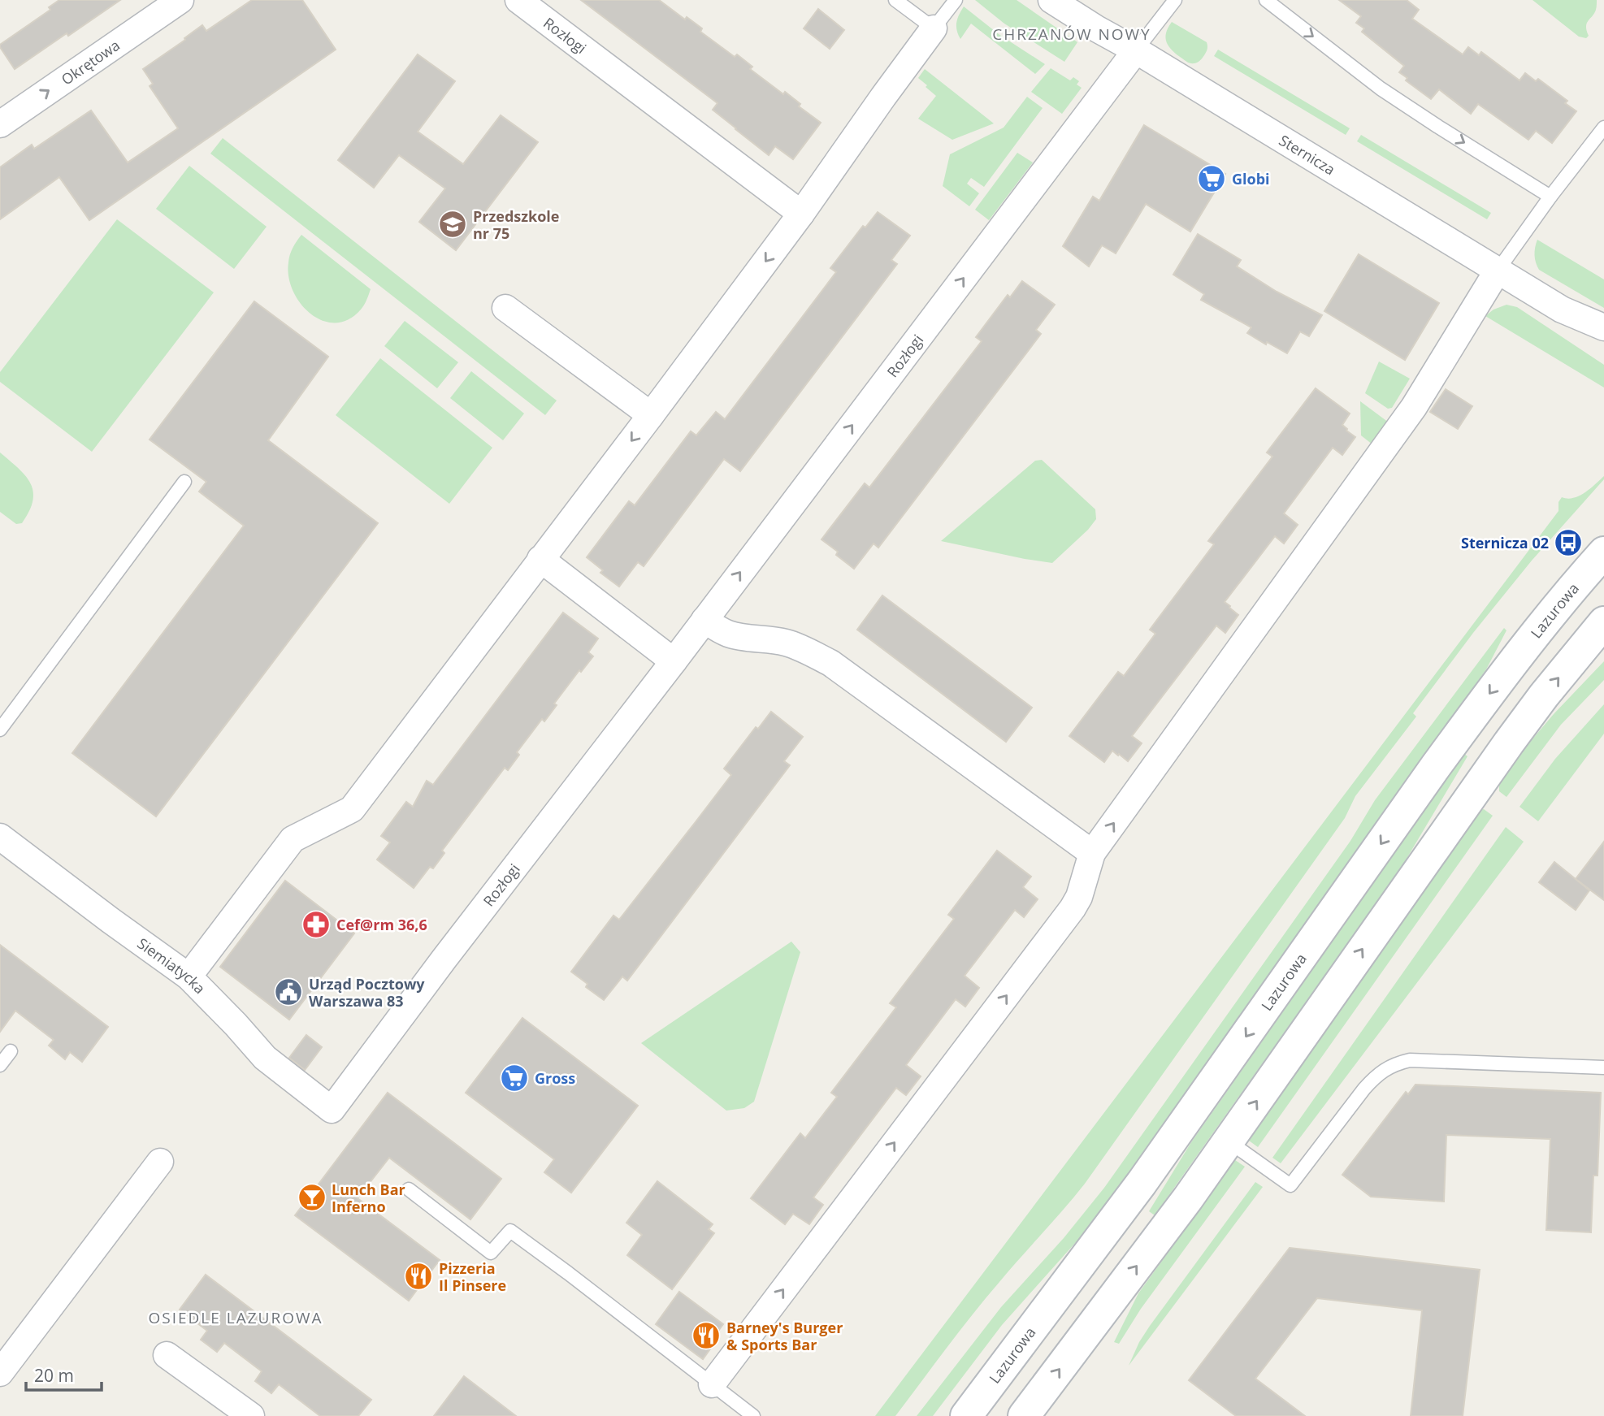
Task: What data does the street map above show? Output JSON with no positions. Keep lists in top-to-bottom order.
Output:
{
  "streets": {
    "main road": ["Lazurowa"],
    "street": [
      "Rozłogi",
      "Okrętowa",
      "Sternicza",
      "Siemiatycka"
    ]
  },
  "crossings": [
    ["Rozłogi", "Sternicza"],
    ["Rozłogi", "Siemiatycka"]
  ],
  "one_way": ["Okrętowa"],
  "districts": ["CHRZANÓW NOWY", "OSIEDLE LAZUROWA"],
  "places": {
    "supermarket": ["Globi", "Gross"],
    "school or university": ["Przedszkole nr 75"],
    "bus stop": ["Sternicza 02"],
    "pharmacy": ["Cef@rm 36,6"],
    "public building": ["Urząd Pocztowy Warszawa 83"],
    "bar": ["Lunch Bar Inferno"],
    "restaurant": ["Pizzeria Il Pinsere", "Barney's Burger & Sports Bar"]
  },
  "scale_bar": "20 m"
}
